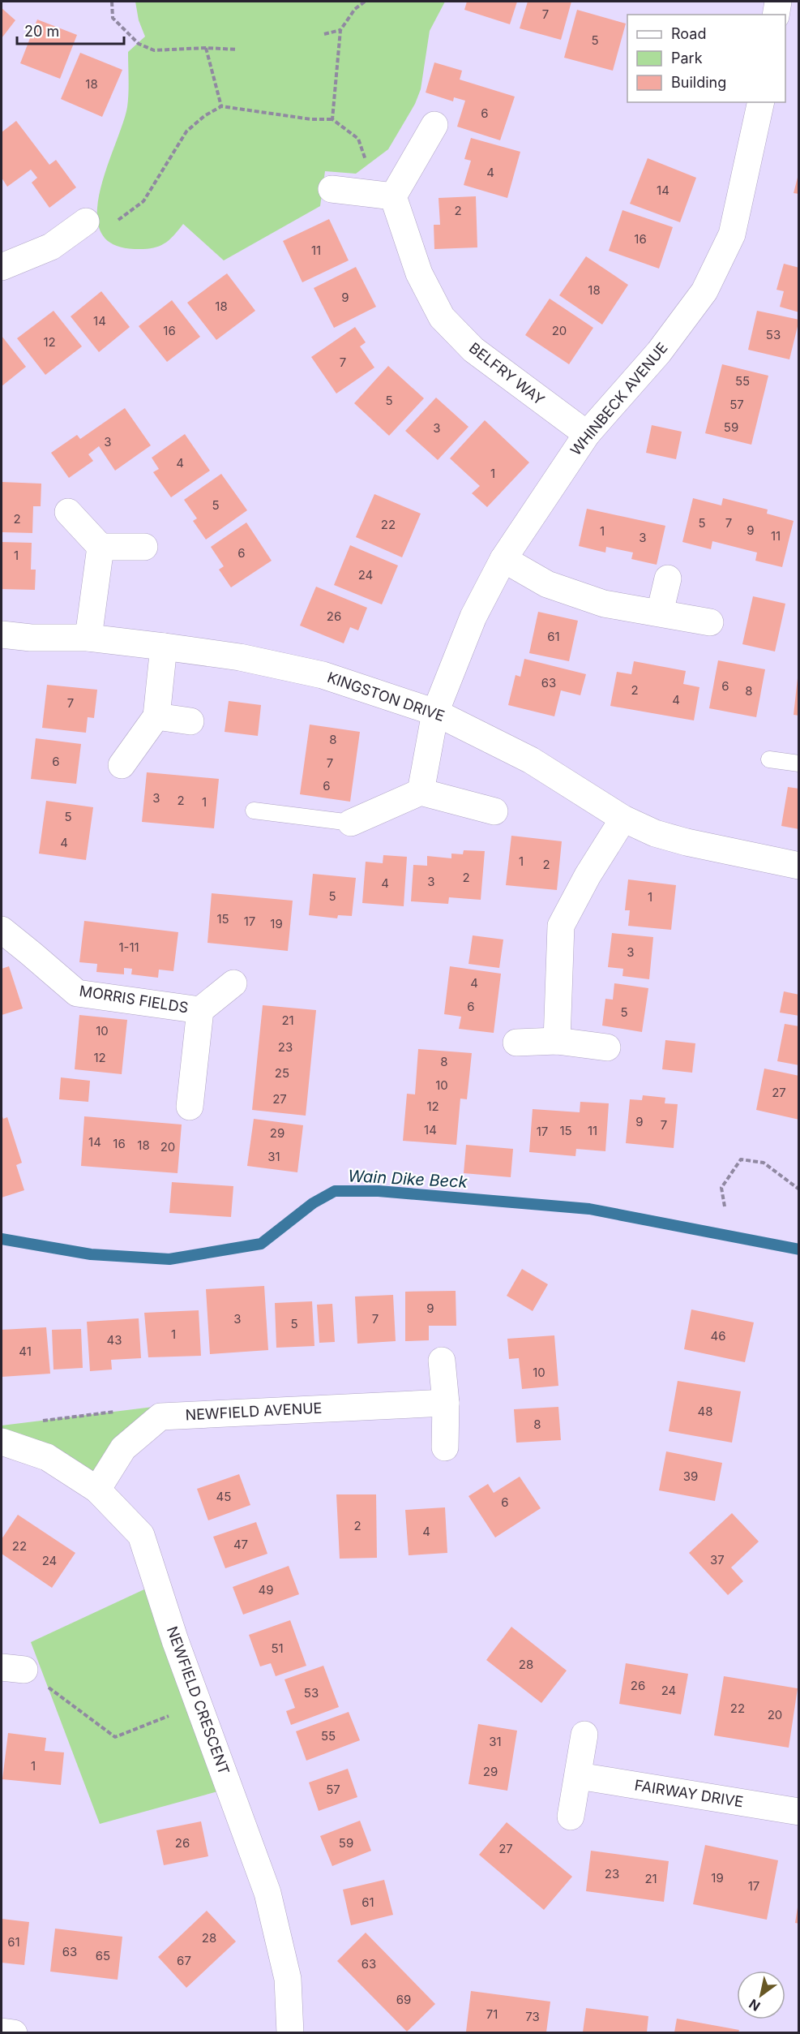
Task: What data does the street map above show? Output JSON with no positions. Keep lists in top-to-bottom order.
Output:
{
  "streets": {
    "street": [
      "BELFRY WAY",
      "WHINBECK AVENUE",
      "KINGSTON DRIVE",
      "MORRIS FIELDS",
      "NEWFIELD AVENUE",
      "NEWFIELD CRESCENT",
      "FAIRWAY DRIVE"
    ]
  },
  "crossings": [
    ["BELFRY WAY", "WHINBECK AVENUE"],
    ["WHINBECK AVENUE", "KINGSTON DRIVE"],
    ["NEWFIELD AVENUE", "NEWFIELD CRESCENT"]
  ],
  "water": ["Wain Dike Beck"],
  "house_numbers": [
    "7",
    "5",
    "18",
    "6",
    "4",
    "14",
    "2",
    "16",
    "11",
    "18",
    "9",
    "18",
    "14",
    "16",
    "20",
    "53",
    "12",
    "7",
    "55",
    "5",
    "57",
    "59",
    "3",
    "3",
    "4",
    "1",
    "5",
    "2",
    "5",
    "7",
    "22",
    "9",
    "1",
    "11",
    "3",
    "6",
    "1",
    "24",
    "26",
    "61",
    "63",
    "6",
    "2",
    "8",
    "4",
    "7",
    "8",
    "6",
    "7",
    "6",
    "3",
    "2",
    "1",
    "5",
    "4",
    "1",
    "2",
    "2",
    "3",
    "4",
    "5",
    "1",
    "15",
    "17",
    "19",
    "1-11",
    "3",
    "4",
    "6",
    "5",
    "21",
    "10",
    "23",
    "12",
    "8",
    "25",
    "10",
    "27",
    "27",
    "12",
    "9",
    "7",
    "14",
    "15",
    "11",
    "17",
    "29",
    "14",
    "16",
    "18",
    "20",
    "31",
    "9",
    "3",
    "7",
    "5",
    "1",
    "46",
    "43",
    "41",
    "10",
    "48",
    "8",
    "39",
    "45",
    "6",
    "2",
    "4",
    "47",
    "22",
    "37",
    "24",
    "49",
    "51",
    "28",
    "26",
    "24",
    "53",
    "22",
    "20",
    "55",
    "31",
    "1",
    "29",
    "57",
    "26",
    "59",
    "27",
    "23",
    "19",
    "21",
    "17",
    "61",
    "28",
    "61",
    "63",
    "65",
    "67",
    "63",
    "69",
    "71",
    "73"
  ],
  "legend": ["Road", "Park", "Building"],
  "scale_bar": "20 m",
  "north": "bottom left"
}
